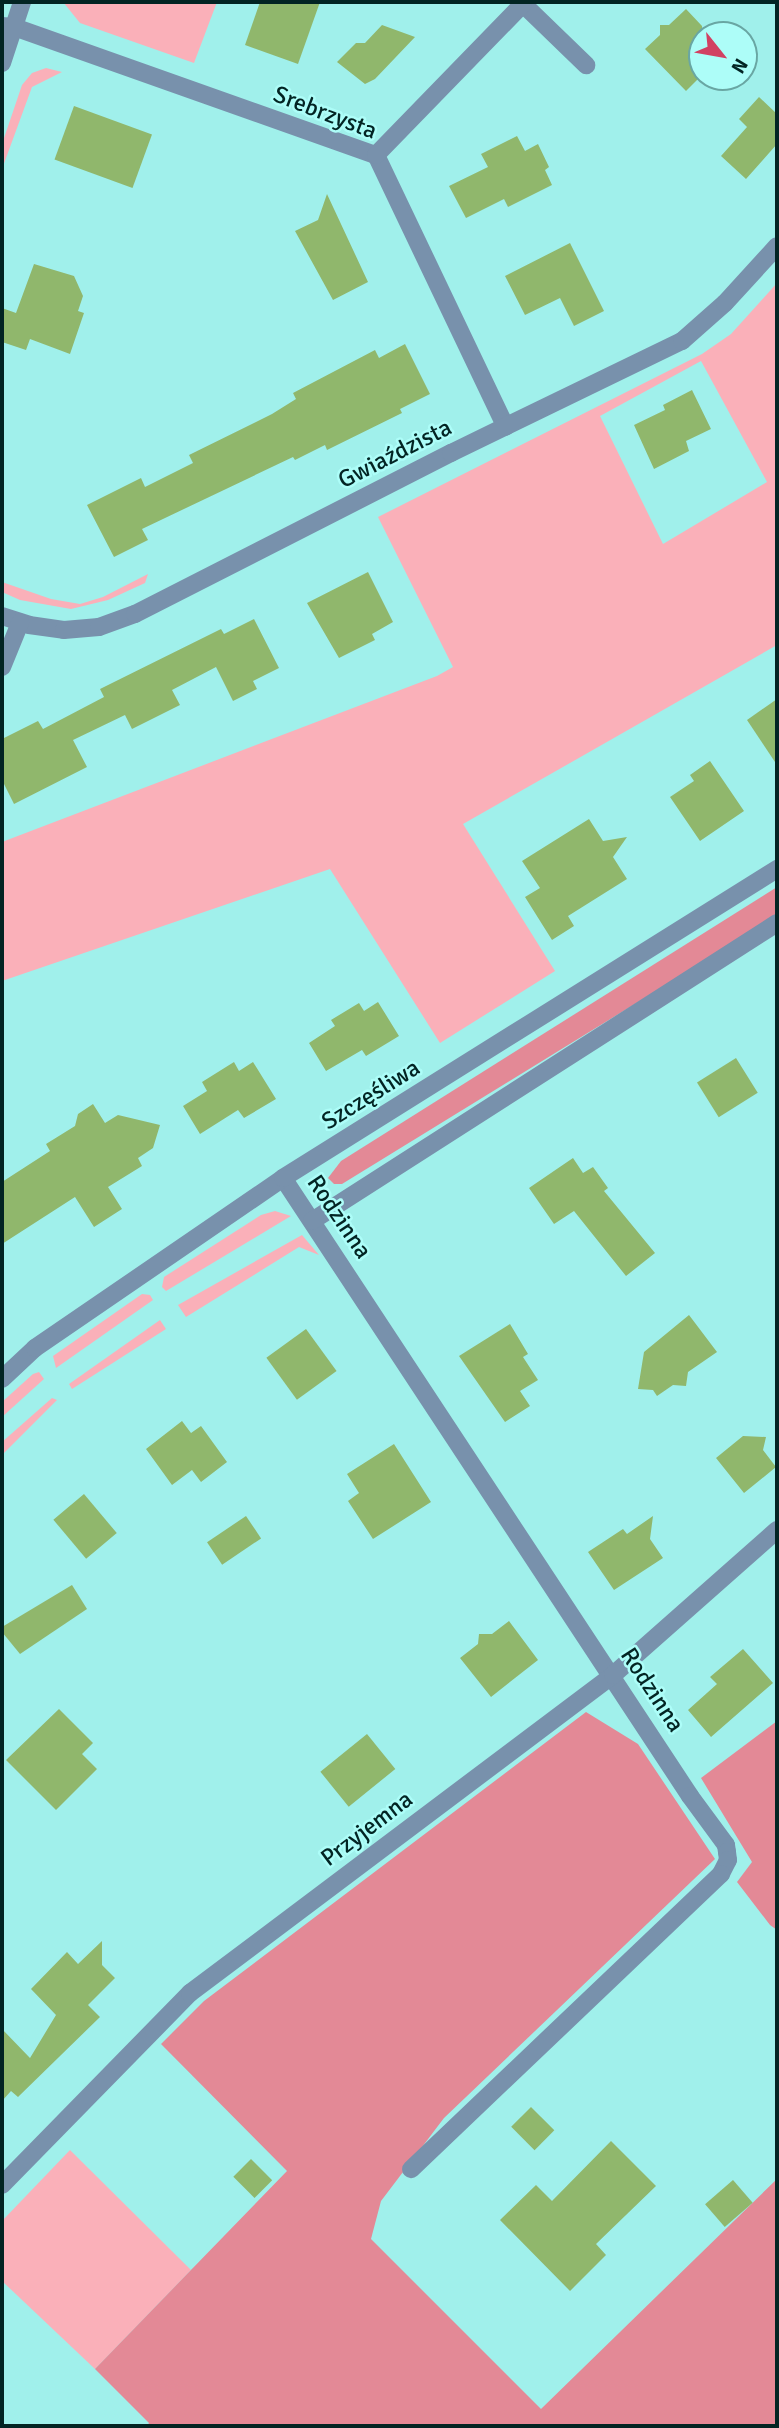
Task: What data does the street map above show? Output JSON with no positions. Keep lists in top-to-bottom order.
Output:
{
  "streets": {
    "street": [
      "Srebrzysta",
      "Gwiaździsta",
      "Szczęśliwa",
      "Rodzinna",
      "Przyjemna"
    ]
  },
  "crossings": [
    ["Srebrzysta", "Gwiaździsta"],
    ["Szczęśliwa", "Rodzinna"],
    ["Rodzinna", "Przyjemna"]
  ],
  "north": "bottom right"
}
